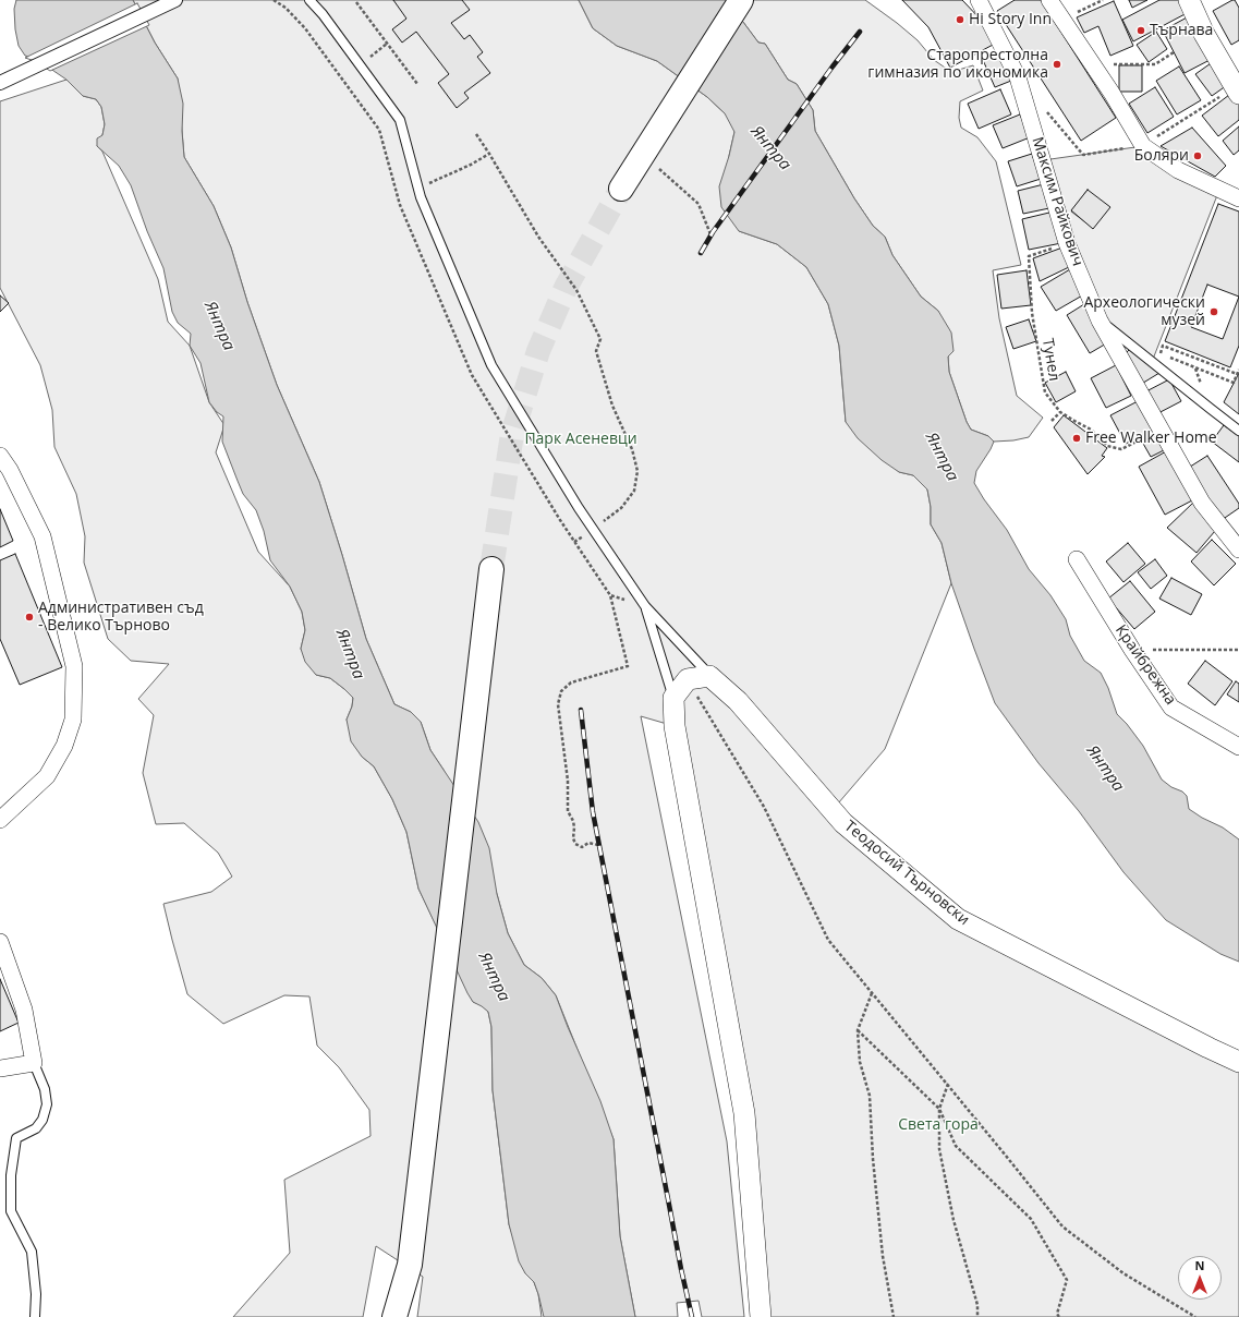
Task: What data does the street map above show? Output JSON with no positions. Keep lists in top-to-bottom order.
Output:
{
  "streets": {
    "street": ["Максим Райкович", "Крайбрежна", "Теодосий Търновски"],
    "path": ["Тунел"]
  },
  "crossings": [
    ["Максим Райкович", "Тунел"]
  ],
  "water": ["Янтра"],
  "parks": ["Парк Асеневци", "Света гора"],
  "places": [
    "Hi Story Inn",
    "Търнава",
    "Старопрестолна гимназия по икономика",
    "Боляри",
    "Археологически музей",
    "Free Walker Home",
    "Административен съд - Велико Търново"
  ],
  "north": "top"
}
